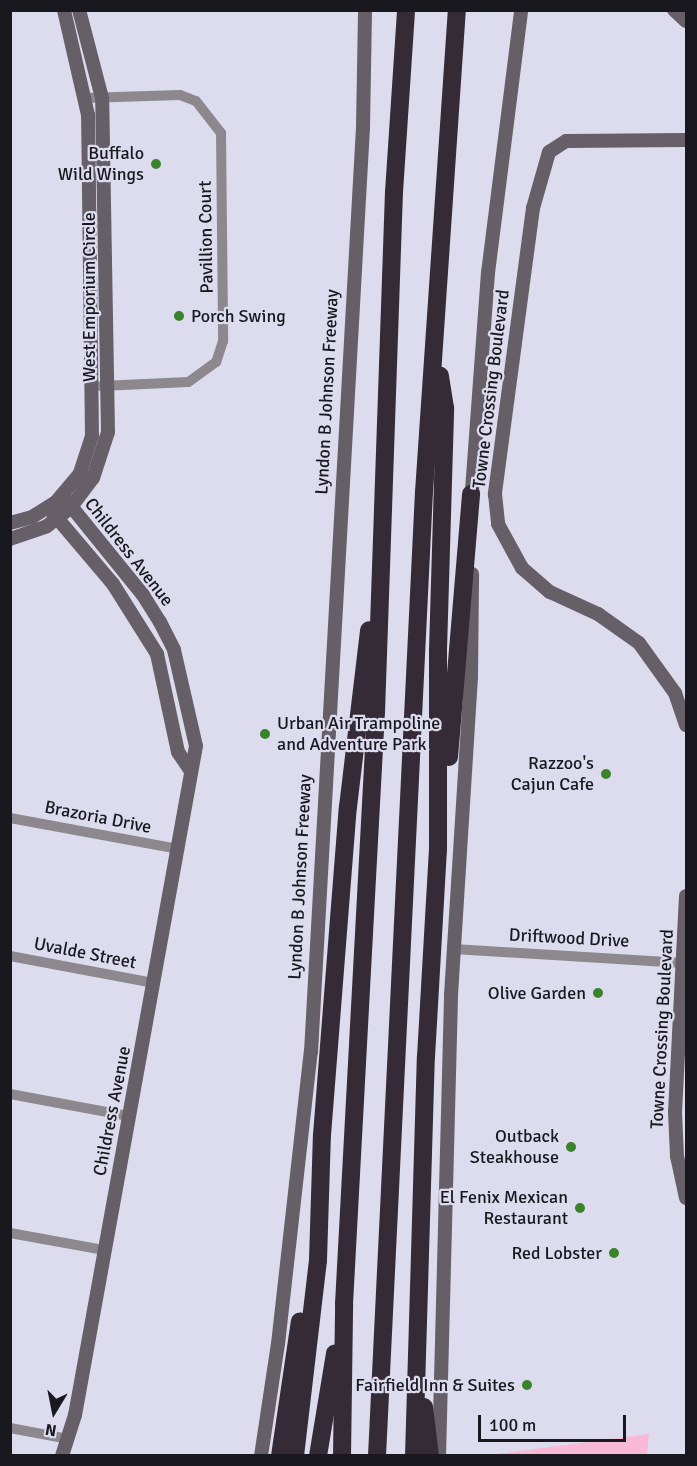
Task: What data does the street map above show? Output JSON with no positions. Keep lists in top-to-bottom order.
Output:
{
  "streets": {
    "street": [
      "Pavillion Court",
      "West Emporium Circle",
      "Towne Crossing Boulevard",
      "Lyndon B Johnson Freeway",
      "Childress Avenue",
      "Brazoria Drive",
      "Driftwood Drive",
      "Uvalde Street"
    ]
  },
  "crossings": [
    ["Pavillion Court", "West Emporium Circle"],
    ["West Emporium Circle", "Childress Avenue"],
    ["Towne Crossing Boulevard", "Driftwood Drive"],
    ["Childress Avenue", "Brazoria Drive"],
    ["Childress Avenue", "Uvalde Street"]
  ],
  "places": [
    "Buffalo Wild Wings",
    "Porch Swing",
    "Urban Air Trampoline and Adventure Park",
    "Razzoo's Cajun Cafe",
    "Olive Garden",
    "Outback Steakhouse",
    "El Fenix Mexican Restaurant",
    "Red Lobster",
    "Fairfield Inn & Suites"
  ],
  "scale_bar": "100 m",
  "north": "bottom"
}
